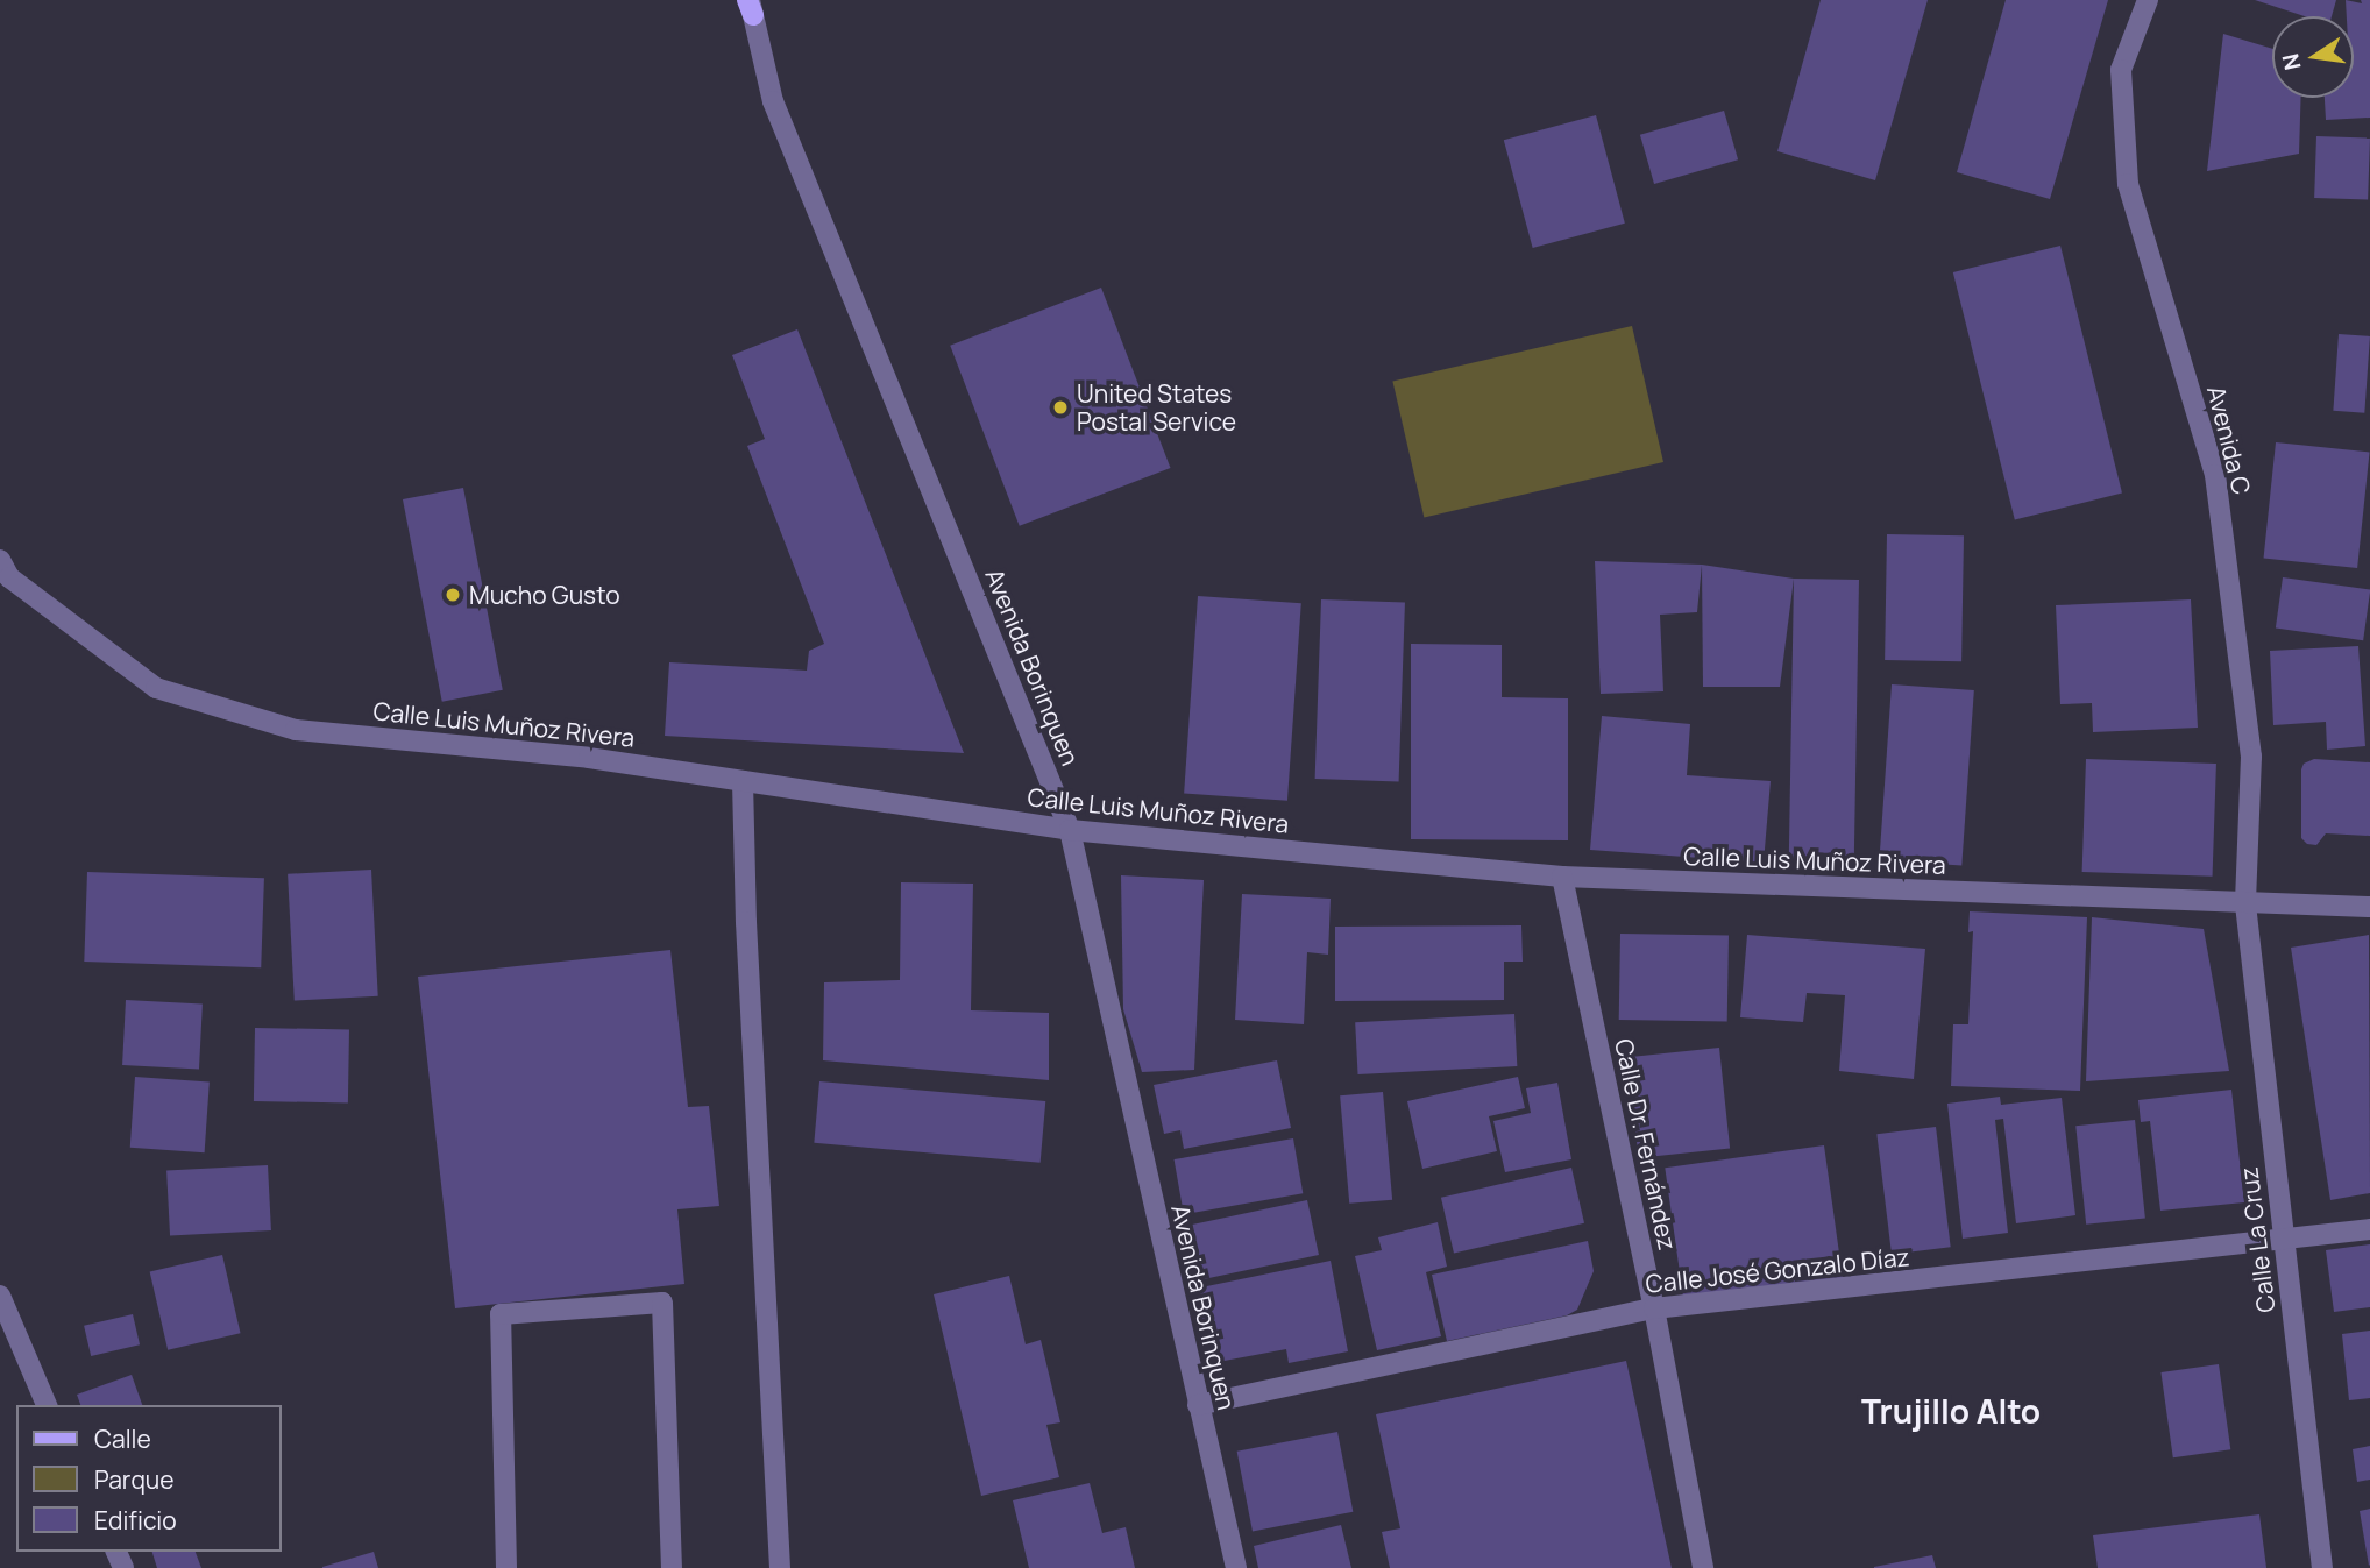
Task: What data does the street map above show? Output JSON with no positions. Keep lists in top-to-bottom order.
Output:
{
  "streets": {
    "street": [
      "Avenida C",
      "Avenida Borinquen",
      "Calle Luis Muñoz Rivera",
      "Calle Dr. Fernández",
      "Calle La Cruz",
      "Calle José Gonzalo Díaz"
    ]
  },
  "crossings": [
    ["Avenida C", "Calle Luis Muñoz Rivera"],
    ["Avenida C", "Calle La Cruz"],
    ["Avenida Borinquen", "Calle Luis Muñoz Rivera"],
    ["Avenida Borinquen", "Calle José Gonzalo Díaz"],
    ["Calle Luis Muñoz Rivera", "Calle Dr. Fernández"],
    ["Calle Luis Muñoz Rivera", "Calle La Cruz"],
    ["Calle Dr. Fernández", "Calle José Gonzalo Díaz"],
    ["Calle La Cruz", "Calle José Gonzalo Díaz"]
  ],
  "districts": ["Trujillo Alto"],
  "places": ["United States Postal Service", "Mucho Gusto"],
  "legend": ["Calle", "Parque", "Edificio"],
  "north": "left"
}
